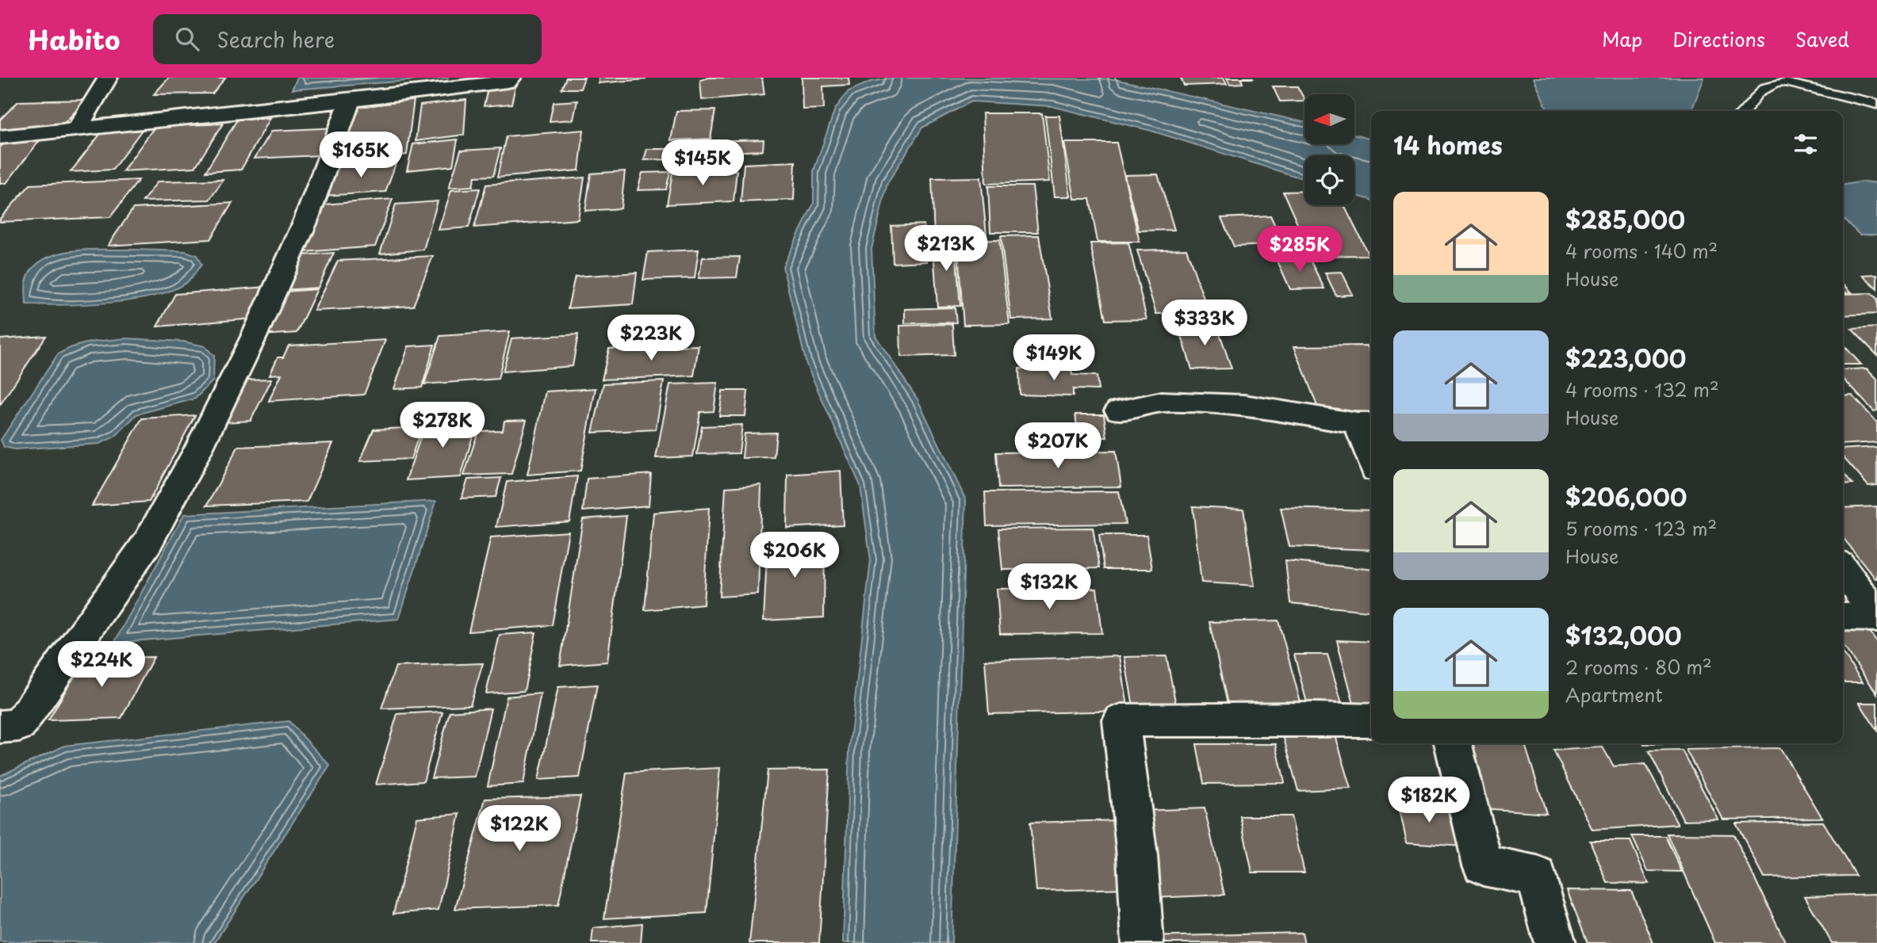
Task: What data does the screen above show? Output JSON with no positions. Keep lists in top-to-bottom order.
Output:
{
  "north": "left",
  "page": {
    "header": "Habito",
    "search": "Search here",
    "nav": ["Map", "Directions", "Saved"],
    "heading": "14 homes",
    "price": [
      "$165K",
      "$145K",
      "$213K",
      "$285K",
      "$333K",
      "$223K",
      "$149K",
      "$278K",
      "$207K",
      "$206K",
      "$132K",
      "$224K",
      "$182K",
      "$122K"
    ],
    "list": [
      {
        "name": "$285,000",
        "note": "4 rooms · 140 m² · House"
      },
      {
        "name": "$223,000",
        "note": "4 rooms · 132 m² · House"
      },
      {
        "name": "$206,000",
        "note": "5 rooms · 123 m² · House"
      },
      {
        "name": "$132,000",
        "note": "2 rooms · 80 m² · Apartment"
      }
    ]
  }
}
